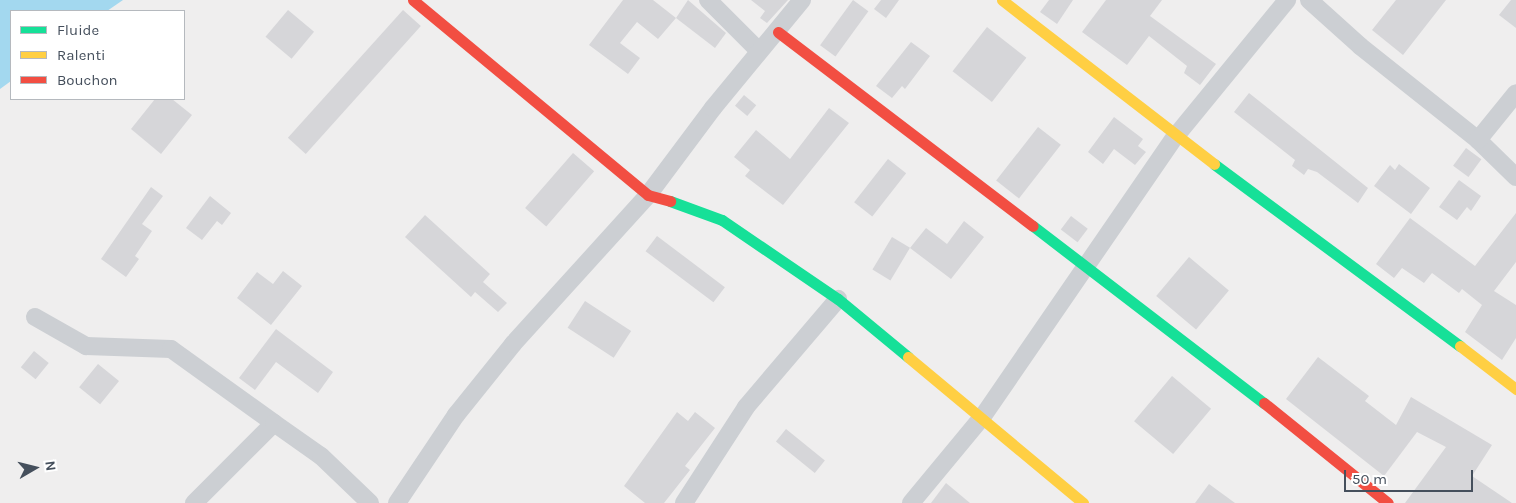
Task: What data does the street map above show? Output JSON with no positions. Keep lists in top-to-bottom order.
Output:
{
  "legend": ["Fluide", "Ralenti", "Bouchon"],
  "scale_bar": "50 m",
  "north": "right"
}
